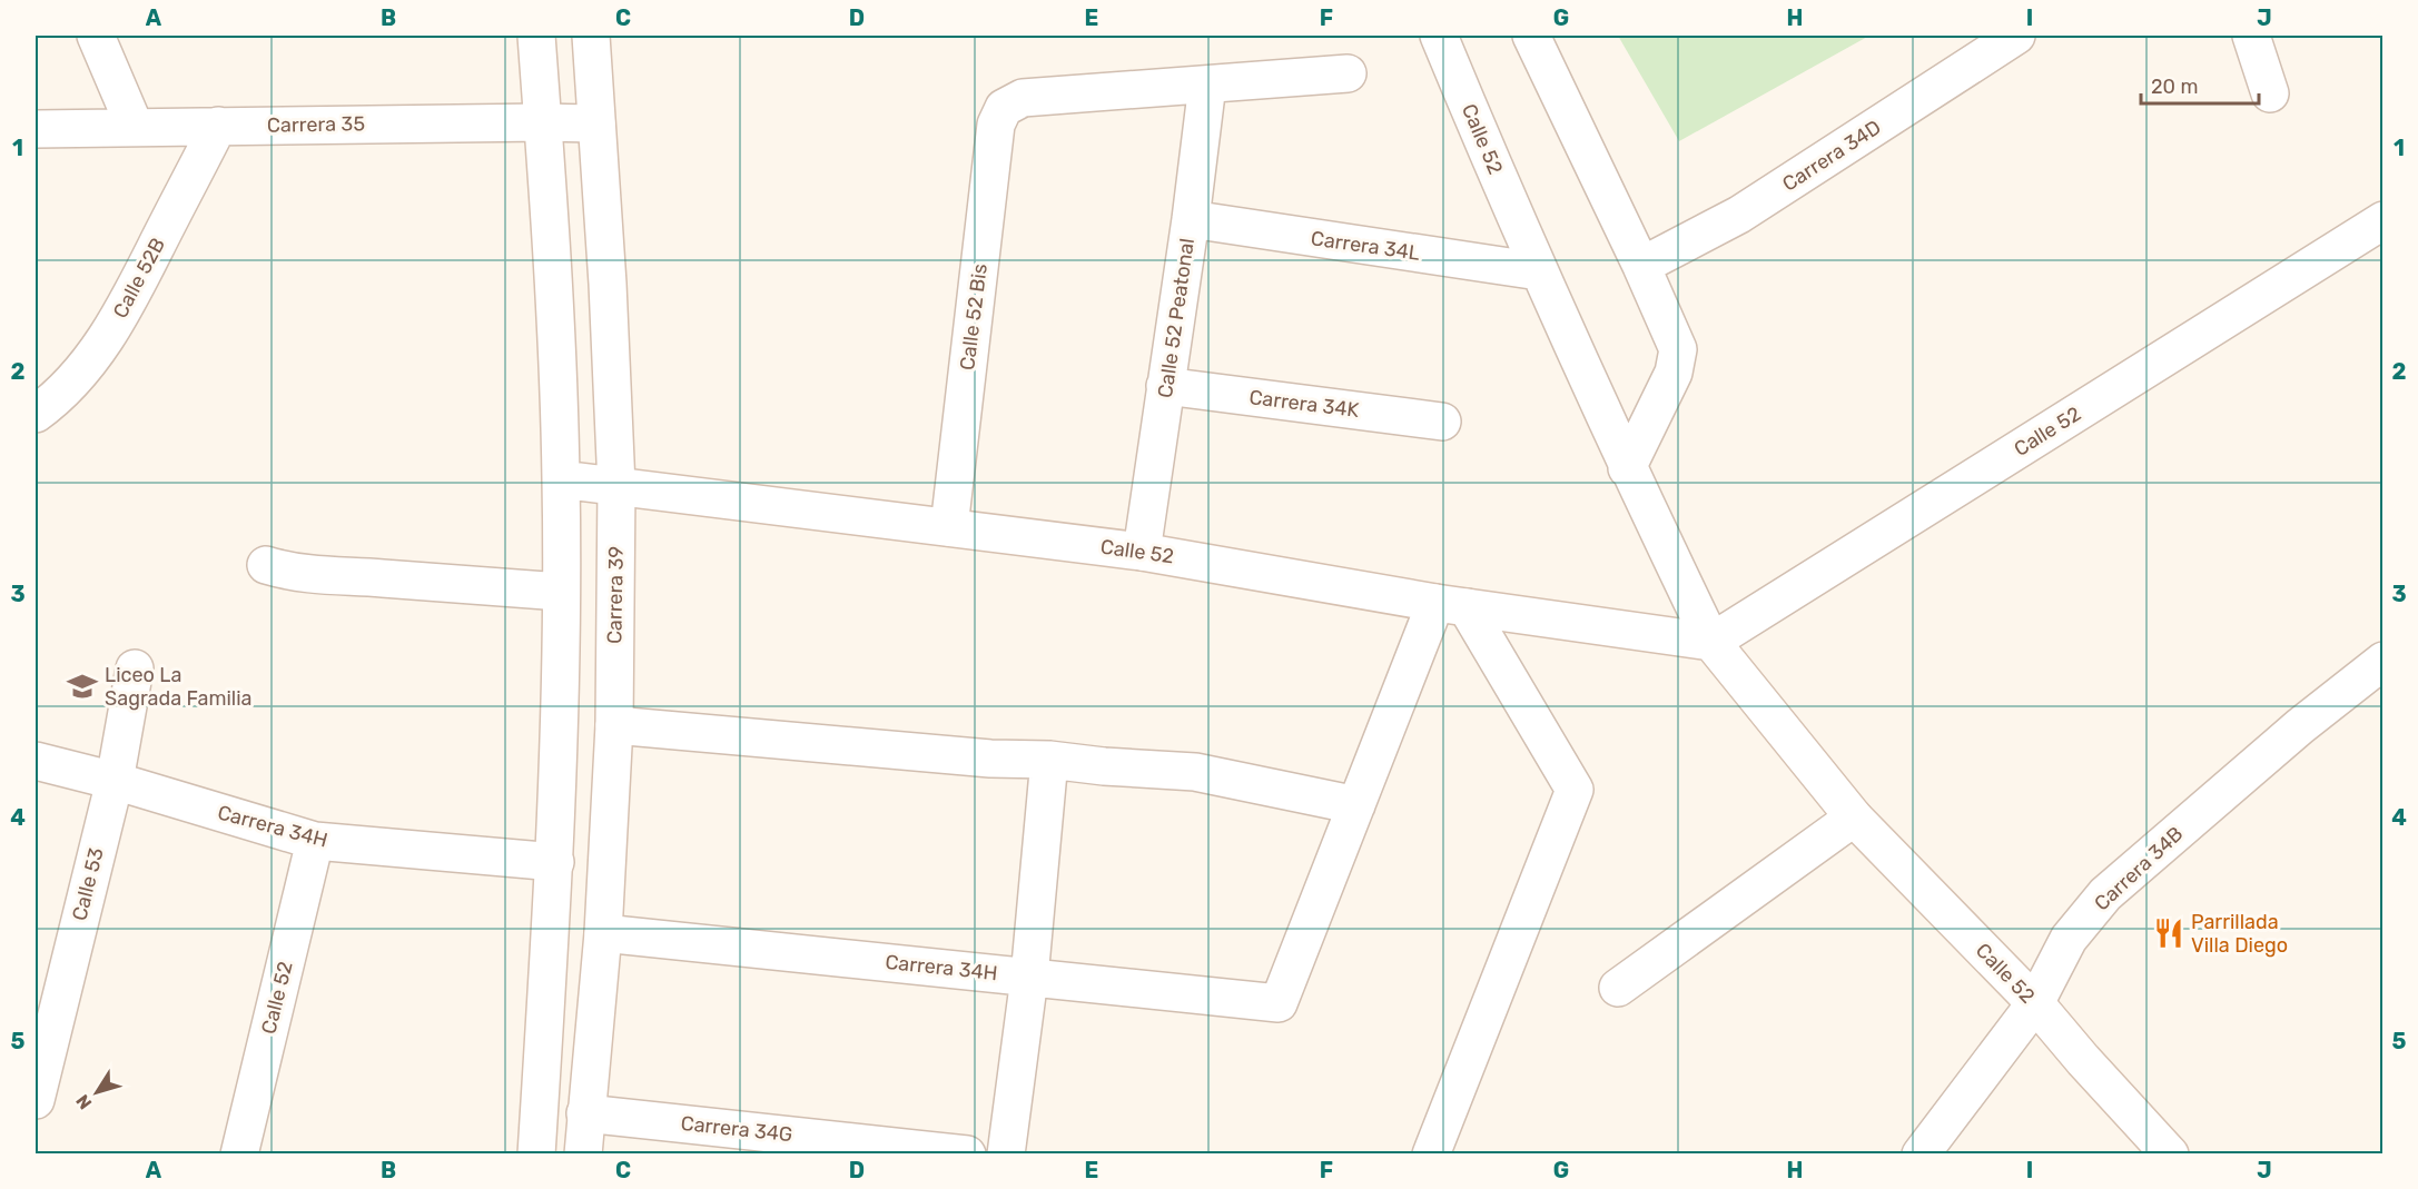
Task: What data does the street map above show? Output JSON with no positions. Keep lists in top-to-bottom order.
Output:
{
  "streets": {
    "street": [
      "Carrera 35",
      "Calle 52",
      "Carrera 34D",
      "Carrera 34L",
      "Calle 52B",
      "Calle 52 Bis",
      "Calle 52 Peatonal",
      "Carrera 34K",
      "Carrera 39",
      "Carrera 34H",
      "Carrera 34B",
      "Calle 53",
      "Carrera 34G"
    ]
  },
  "crossings": [
    ["Carrera 35", "Calle 52B"],
    ["Carrera 35", "Carrera 39"],
    ["Calle 52", "Carrera 34L"],
    ["Calle 52", "Calle 52 Bis"],
    ["Calle 52", "Calle 52 Peatonal"],
    ["Calle 52", "Carrera 39"],
    ["Calle 52", "Carrera 34H"],
    ["Calle 52", "Carrera 34B"],
    ["Carrera 34L", "Calle 52 Peatonal"],
    ["Calle 52 Bis", "Calle 52 Peatonal"],
    ["Calle 52 Peatonal", "Carrera 34K"],
    ["Carrera 39", "Carrera 34H"],
    ["Carrera 39", "Carrera 34G"],
    ["Carrera 34H", "Calle 53"]
  ],
  "places": {
    "school or university": ["Liceo La Sagrada Familia"],
    "restaurant": ["Parrillada Villa Diego"]
  },
  "scale_bar": "20 m",
  "north": "bottom left",
  "grid": {
    "columns": [
      "A",
      "B",
      "C",
      "D",
      "E",
      "F",
      "G",
      "H",
      "I",
      "J"
    ],
    "rows": [
      "1",
      "2",
      "3",
      "4",
      "5"
    ]
  }
}
